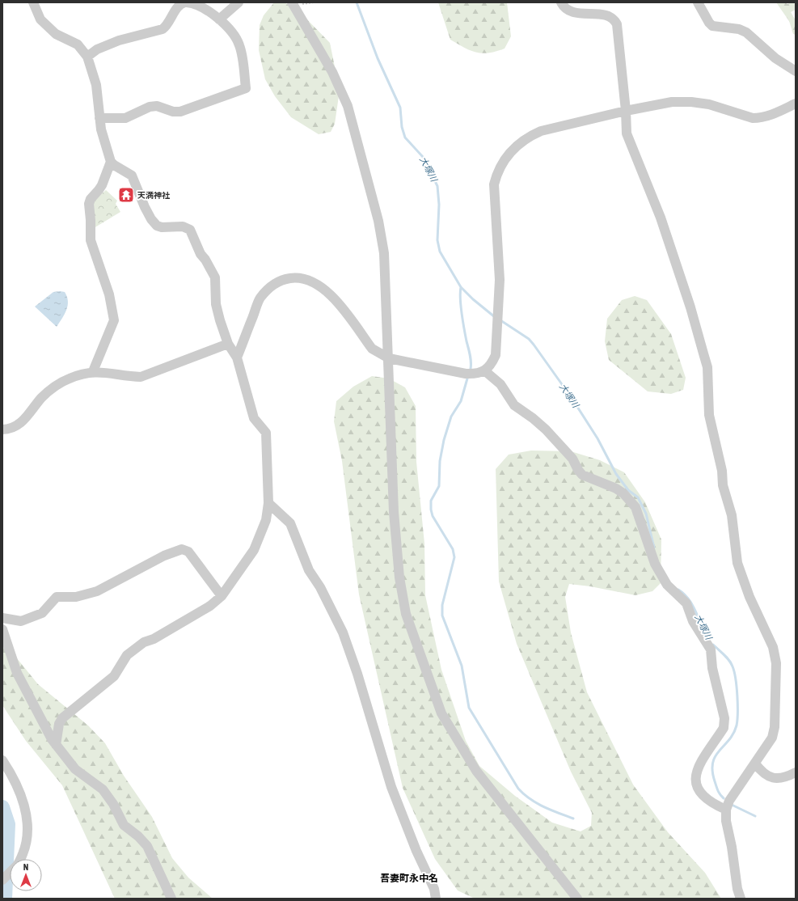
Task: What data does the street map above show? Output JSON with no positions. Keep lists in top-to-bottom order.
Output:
{
  "districts": ["吾妻町永中名"],
  "water": ["大塚川"],
  "places": {
    "temple": ["天満神社"]
  },
  "north": "top"
}
